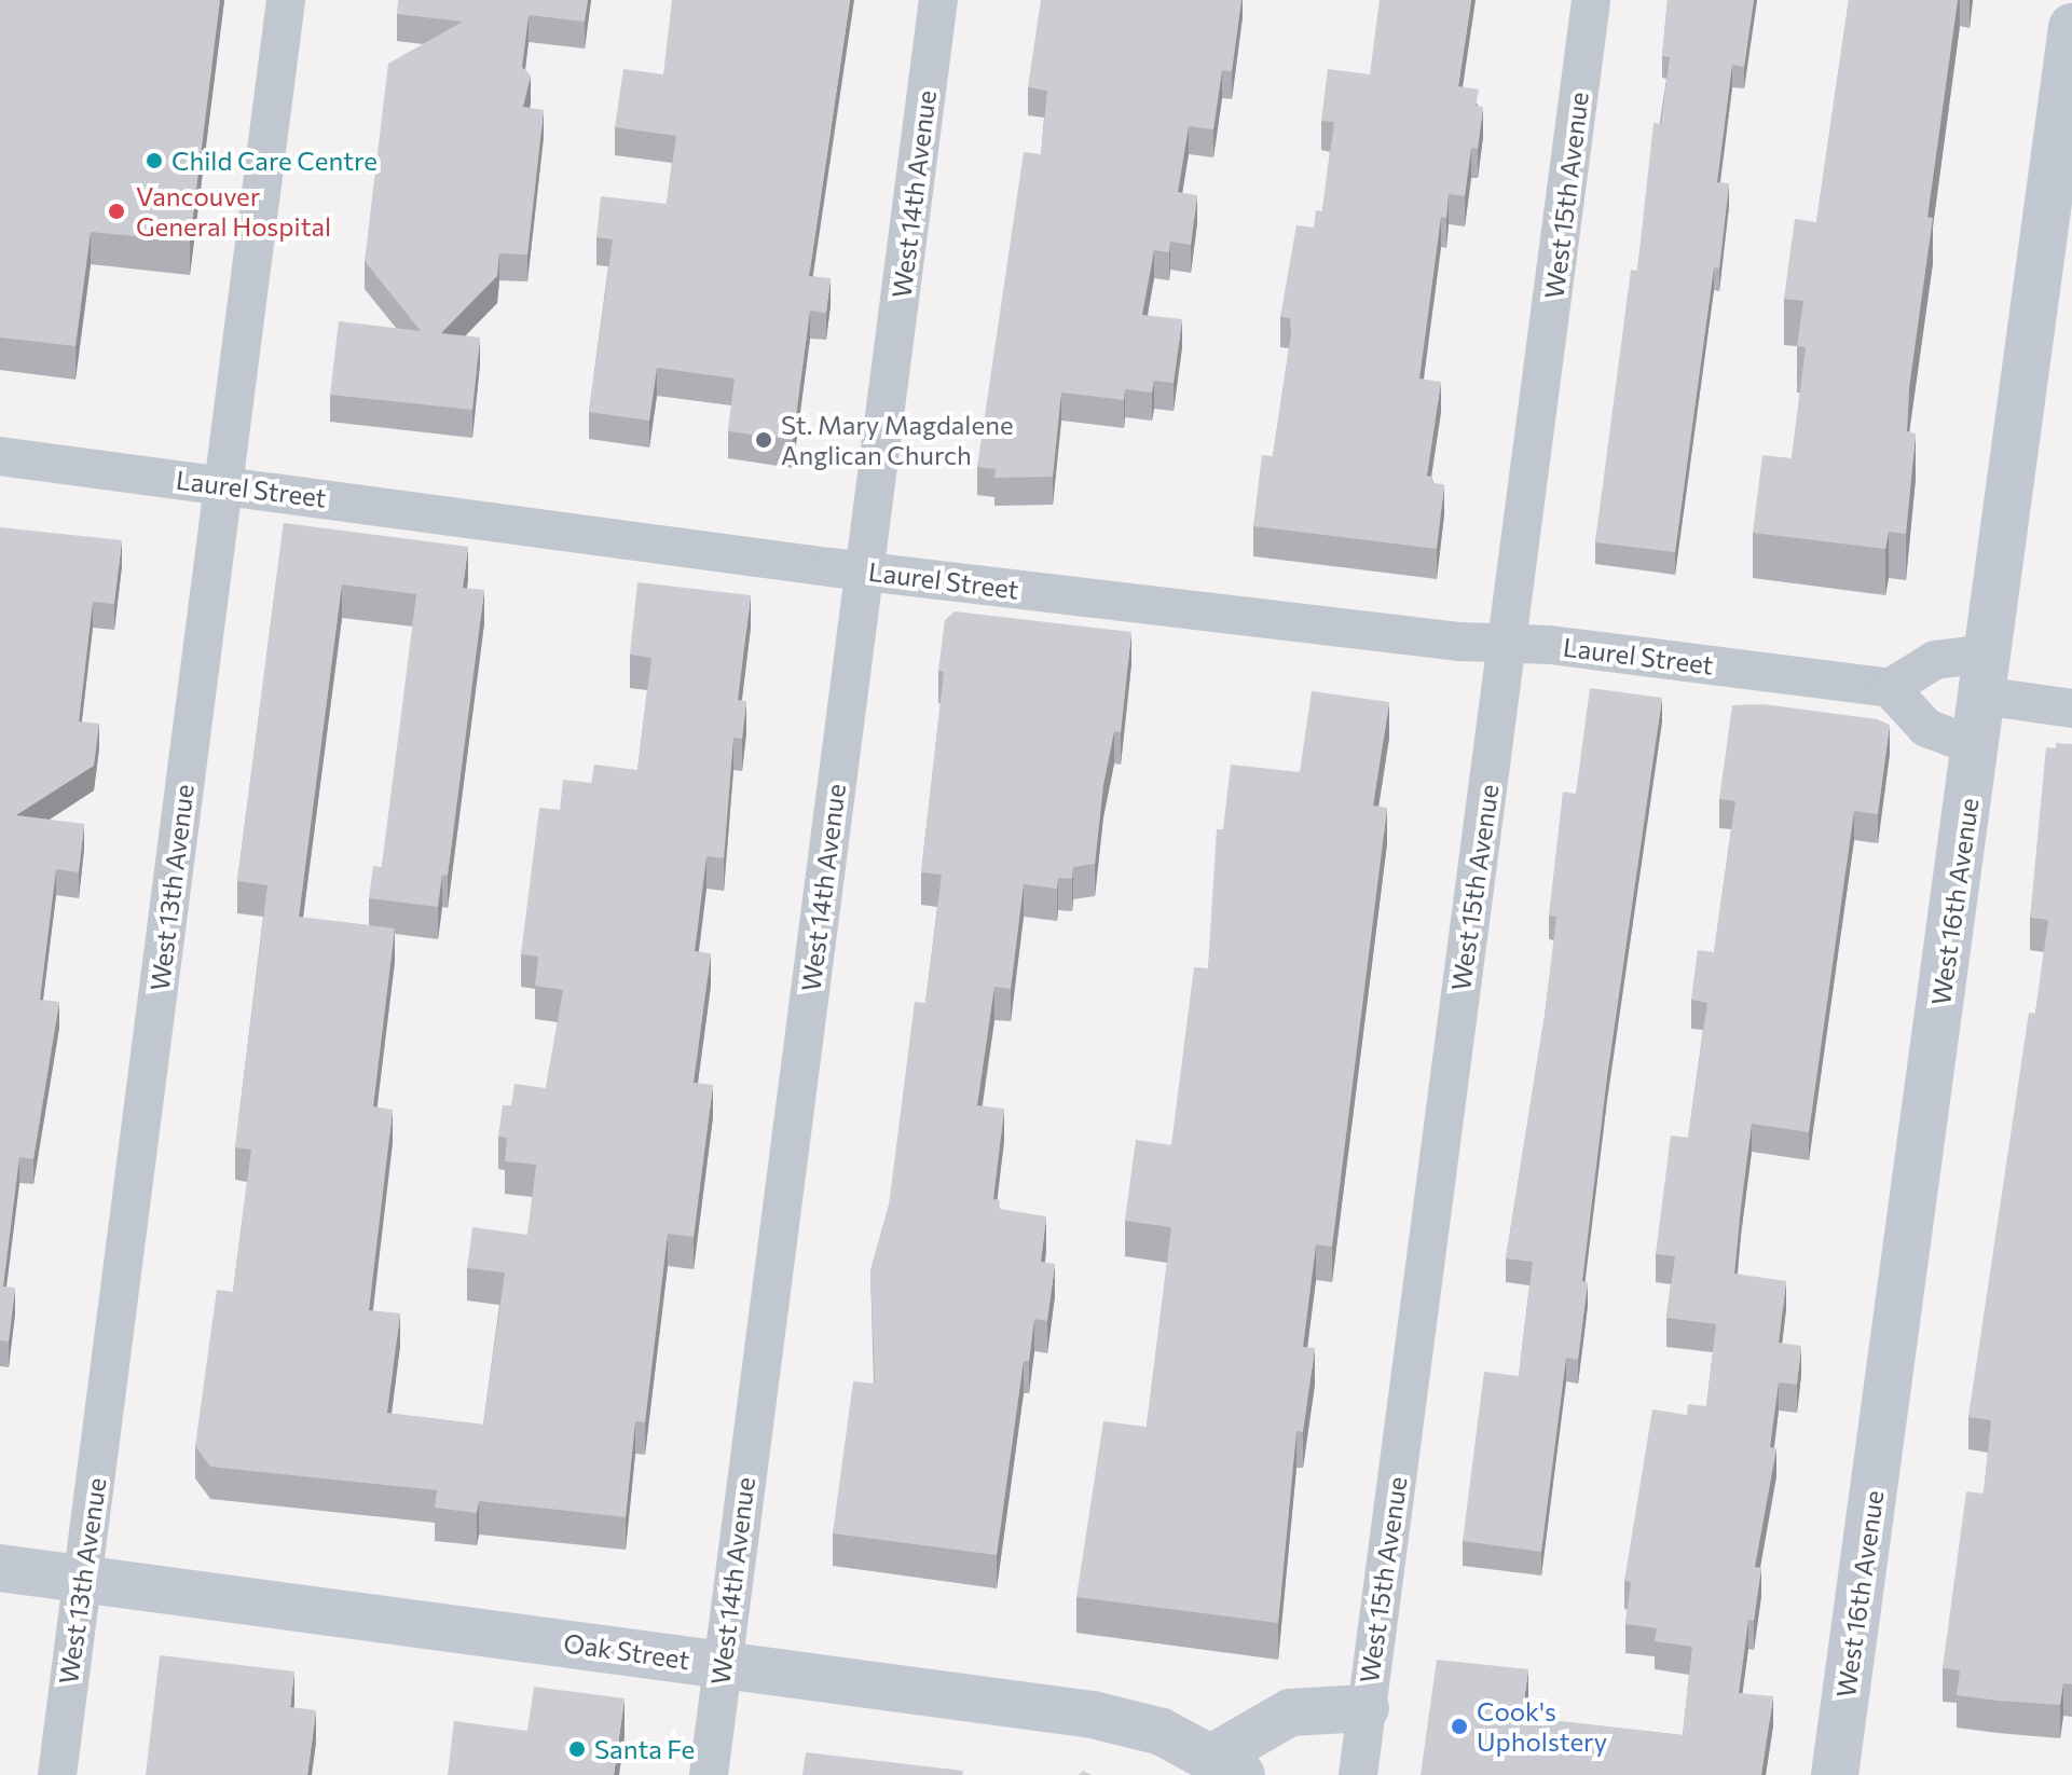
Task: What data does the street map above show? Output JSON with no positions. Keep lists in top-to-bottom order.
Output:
{
  "streets": {
    "street": [
      "West 14th Avenue",
      "West 15th Avenue",
      "Laurel Street",
      "West 13th Avenue",
      "West 16th Avenue",
      "Oak Street"
    ]
  },
  "crossings": [
    ["West 14th Avenue", "Laurel Street"],
    ["West 14th Avenue", "Oak Street"],
    ["West 15th Avenue", "Laurel Street"],
    ["Laurel Street", "West 13th Avenue"],
    ["West 13th Avenue", "Oak Street"]
  ],
  "places": [
    "Child Care Centre",
    "Vancouver General Hospital",
    "St. Mary Magdalene Anglican Church",
    "Cook's Upholstery",
    "Santa Fe"
  ]
}
